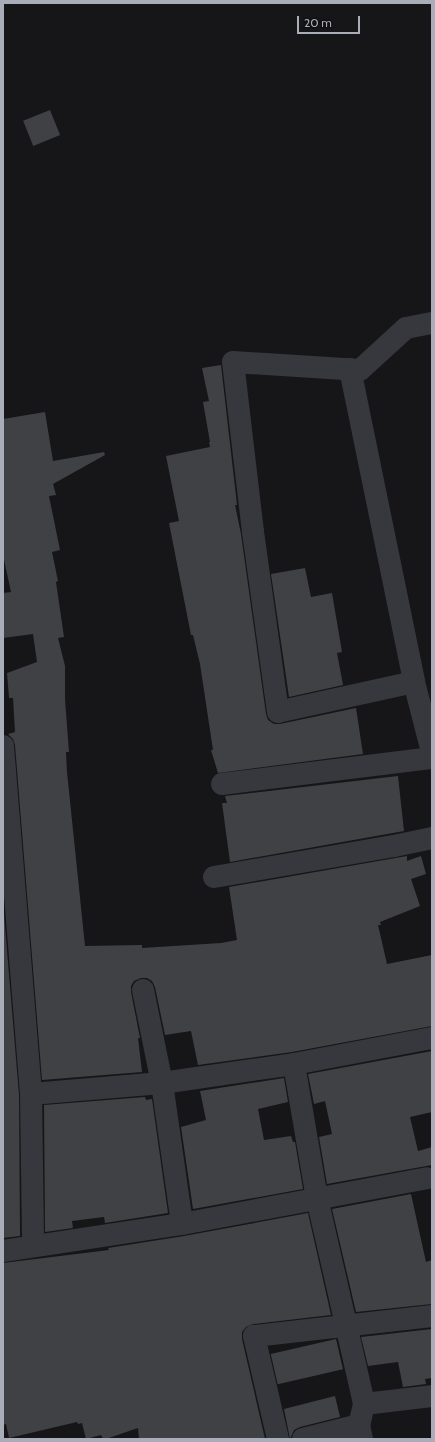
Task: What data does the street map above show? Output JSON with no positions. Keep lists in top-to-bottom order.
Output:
{
  "scale_bar": "20 m"
}
